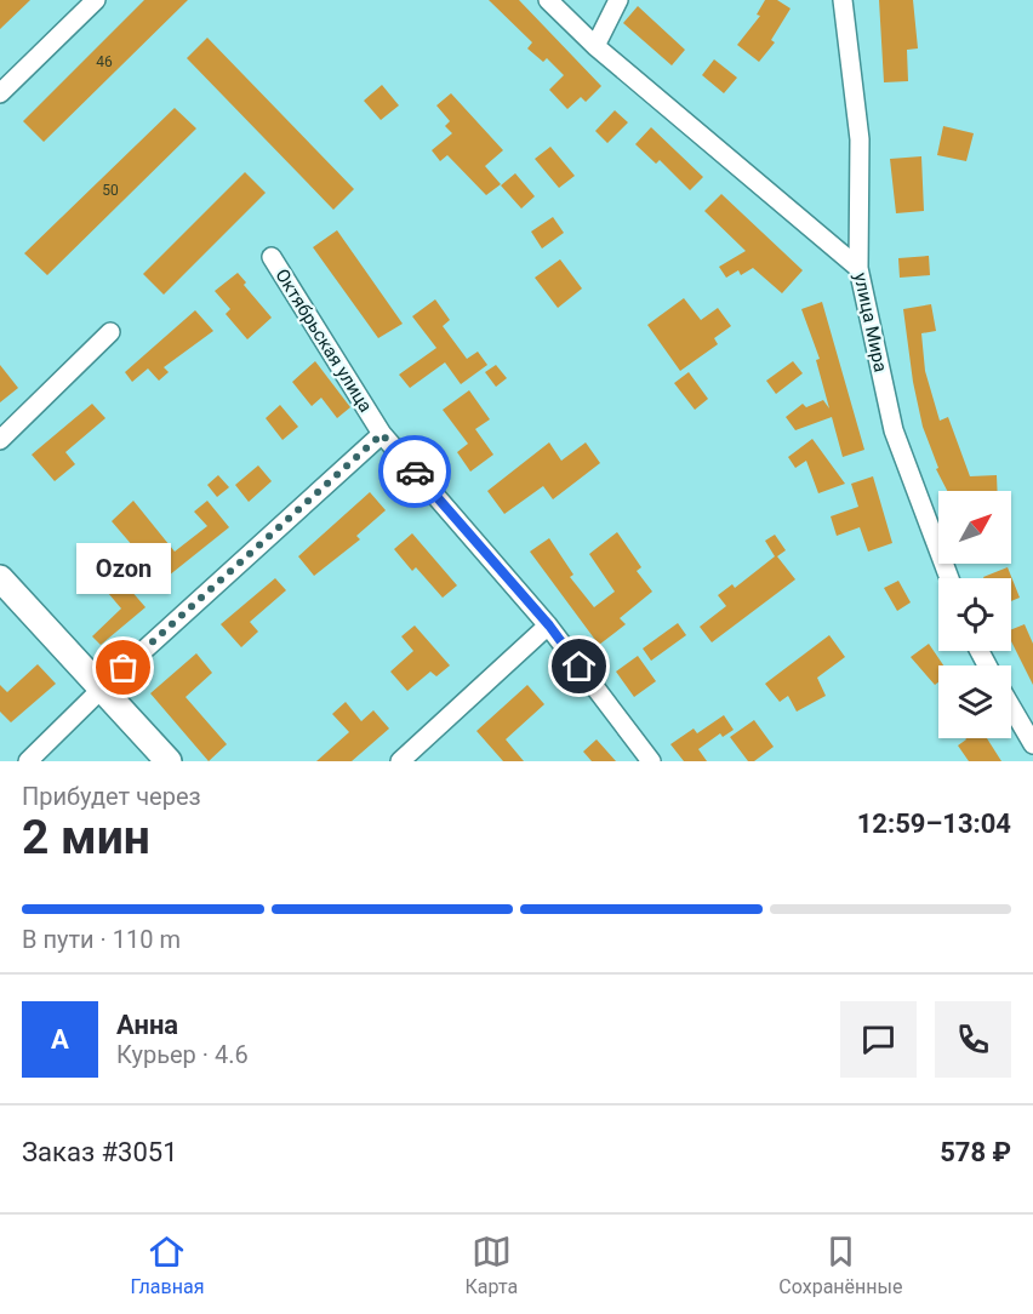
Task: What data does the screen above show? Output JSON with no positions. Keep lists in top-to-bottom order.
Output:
{
  "streets": {
    "street": ["улица Мира", "Октябрьская улица"]
  },
  "places": ["Ozon"],
  "house_numbers": ["46", "50"],
  "north": "top right",
  "page": {
    "bubble": "Ozon",
    "heading": ["2 мин", "Прибудет через", "12:59–13:04"],
    "panel": [
      "Анна",
      "Курьер · 4.6",
      "Заказ #3051",
      "578 ₽"
    ],
    "bar": "В пути · 110 m",
    "round": "А",
    "tabs": ["Главная", "Карта", "Сохранённые"]
  }
}
